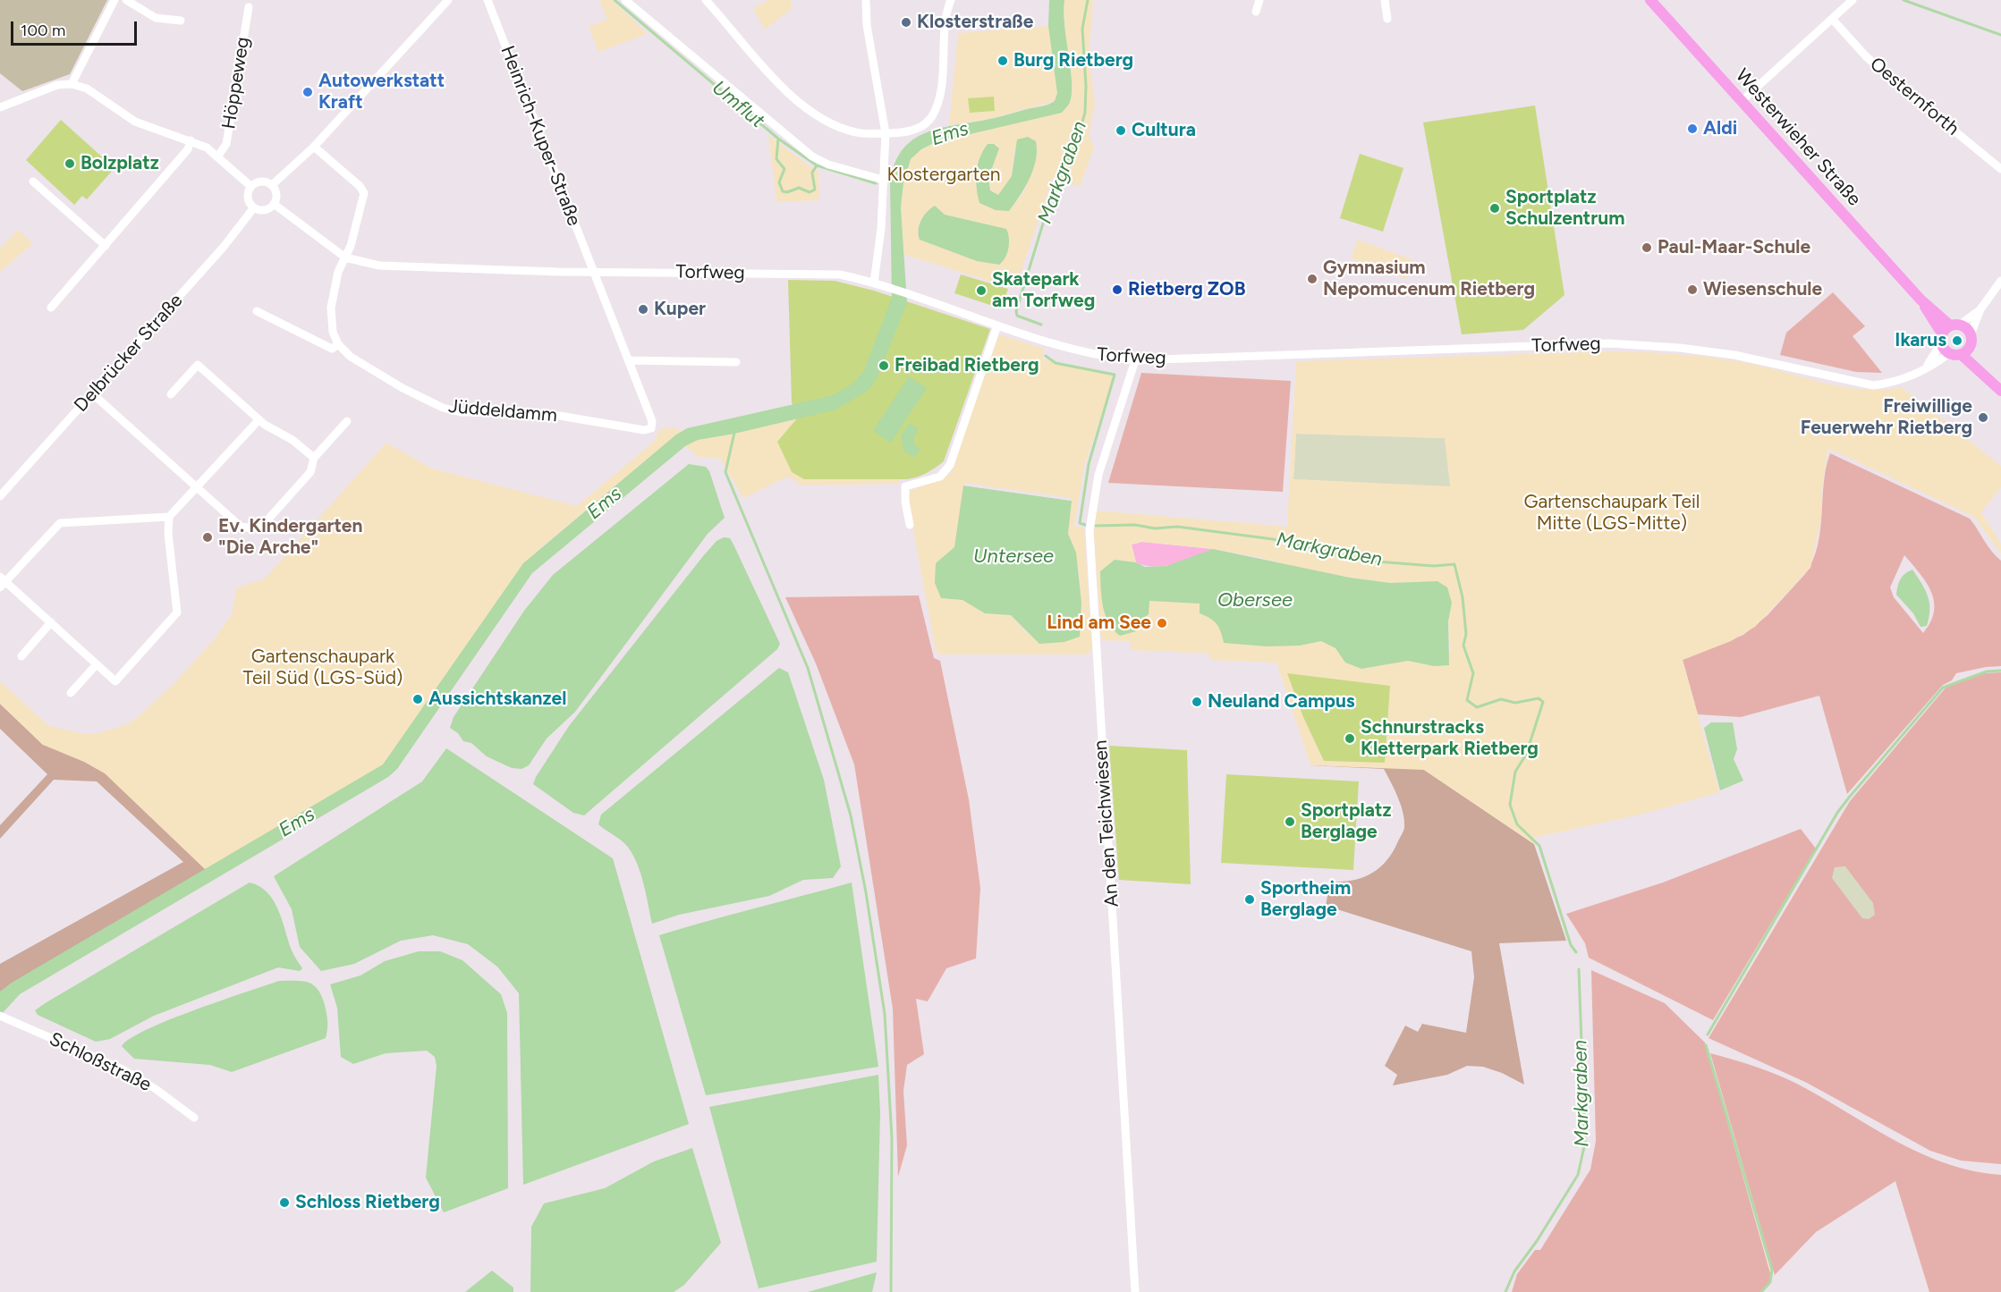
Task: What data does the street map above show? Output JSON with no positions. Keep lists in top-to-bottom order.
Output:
{
  "streets": {
    "main road": ["Westerwieher Straße"],
    "street": [
      "Höppeweg",
      "Oesternforth",
      "Heinrich-Kuper-Straße",
      "Torfweg",
      "Delbrücker Straße",
      "Jüddeldamm",
      "An den Teichwiesen",
      "Schloßstraße"
    ]
  },
  "crossings": [
    ["Höppeweg", "Torfweg"],
    ["Höppeweg", "Delbrücker Straße"],
    ["Heinrich-Kuper-Straße", "Torfweg"],
    ["Heinrich-Kuper-Straße", "Jüddeldamm"],
    ["Torfweg", "Delbrücker Straße"],
    ["Torfweg", "An den Teichwiesen"]
  ],
  "water": [
    "Umflut",
    "Ems",
    "Markgraben",
    "Untersee",
    "Obersee"
  ],
  "parks": ["Klostergarten", "Gartenschaupark Teil Mitte (LGS-Mitte)", "Gartenschaupark Teil Süd (LGS-Süd)"],
  "places": [
    "Klosterstraße",
    "Burg Rietberg",
    "Autowerkstatt Kraft",
    "Aldi",
    "Cultura",
    "Bolzplatz",
    "Sportplatz Schulzentrum",
    "Paul-Maar-Schule",
    "Gymnasium Nepomucenum Rietberg",
    "Rietberg ZOB",
    "Wiesenschule",
    "Skatepark am Torfweg",
    "Kuper",
    "Ikarus",
    "Freibad Rietberg",
    "Freiwillige Feuerwehr Rietberg",
    "Ev. Kindergarten \"Die Arche\"",
    "Lind am See",
    "Aussichtskanzel",
    "Neuland Campus",
    "Schnurstracks Kletterpark Rietberg",
    "Sportplatz Berglage",
    "Sportheim Berglage",
    "Schloss Rietberg"
  ],
  "scale_bar": "100 m"
}
